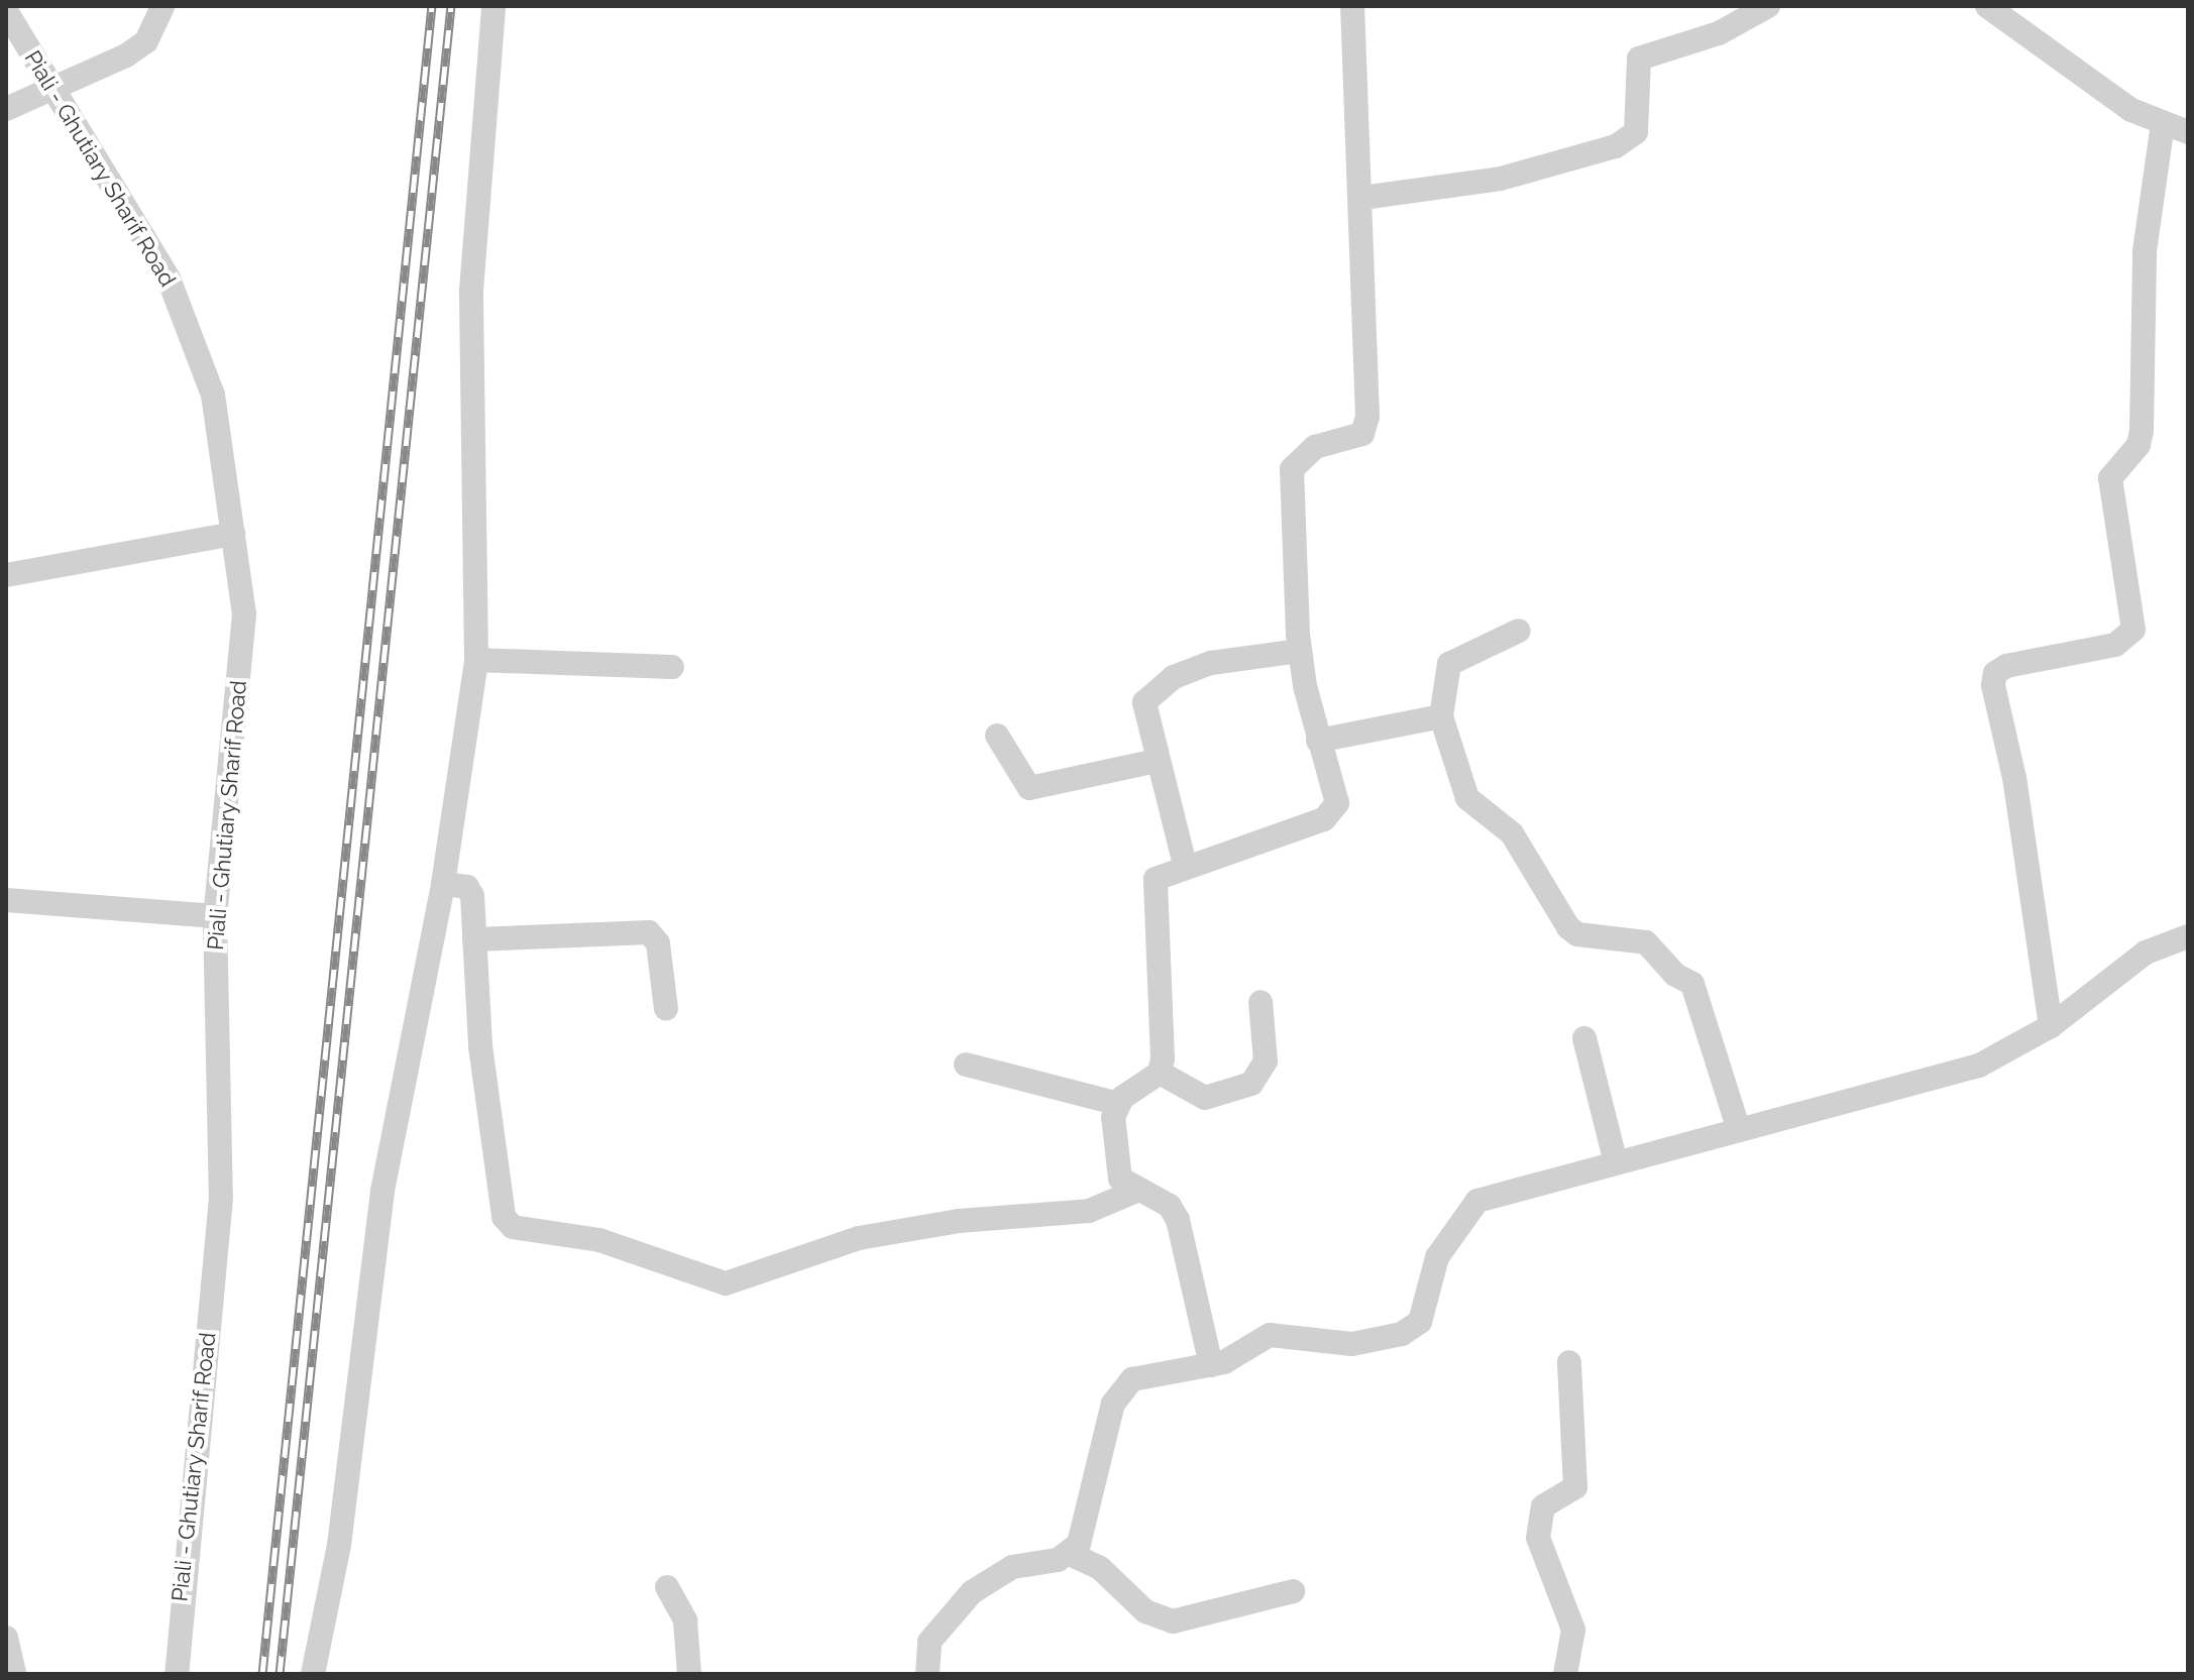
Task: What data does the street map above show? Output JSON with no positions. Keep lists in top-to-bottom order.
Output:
{
  "streets": {
    "street": ["Piali - Ghutiary Sharif Road"]
  }
}
